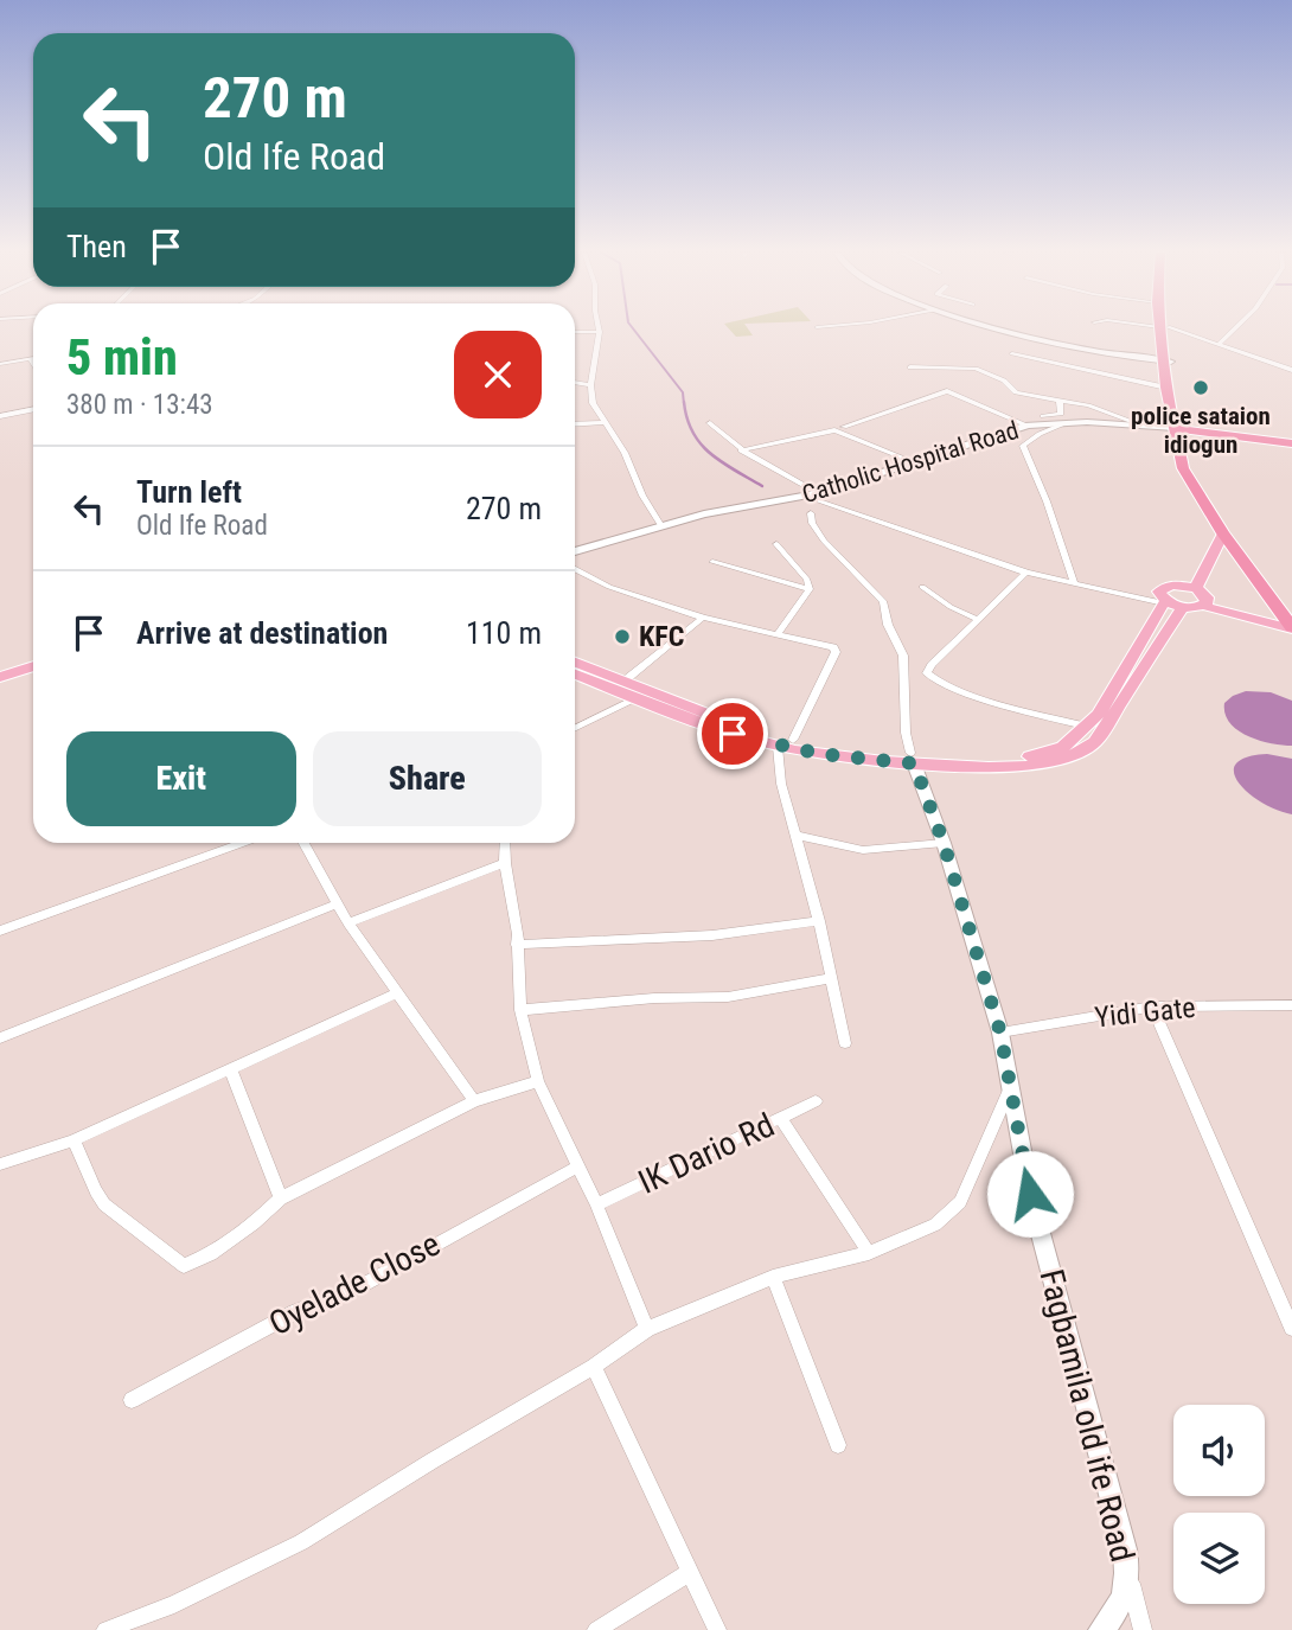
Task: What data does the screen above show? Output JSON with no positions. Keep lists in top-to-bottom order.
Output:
{
  "streets": {
    "street": [
      "Catholic Hospital Road",
      "Yidi Gate",
      "IK Dario Rd",
      "Oyelade Close",
      "Fagbamila old ife Road"
    ]
  },
  "crossings": [
    ["Yidi Gate", "Fagbamila old ife Road"]
  ],
  "places": ["police sataion idiogun", "KFC"],
  "page": {
    "turn": ["270 m", "Old Ife Road"],
    "then": "Then",
    "heading": ["5 min", "380 m · 13:43"],
    "list": [
      {
        "name": "Turn left",
        "note": "Old Ife Road",
        "value": "270 m"
      },
      {
        "name": "Arrive at destination",
        "value": "110 m"
      }
    ],
    "buttons": ["Exit", "Share"]
  }
}
